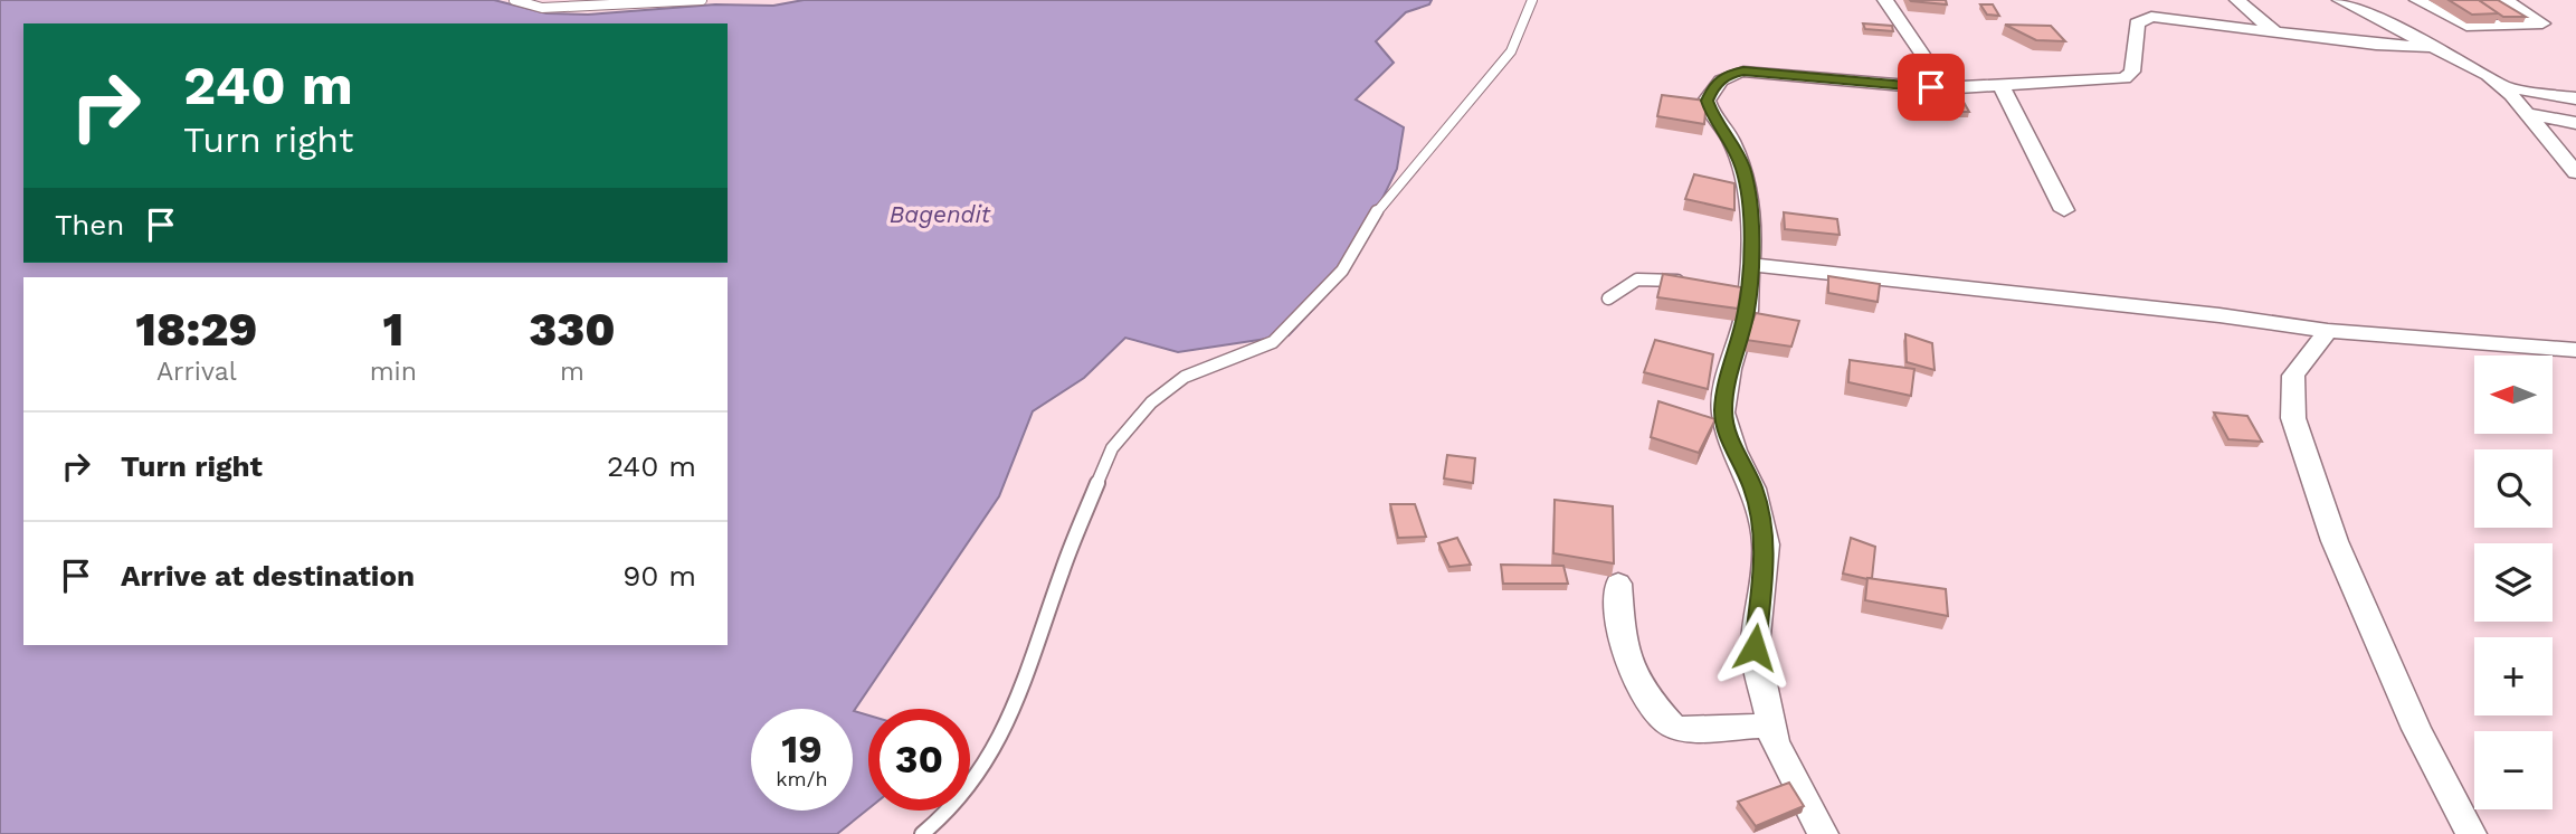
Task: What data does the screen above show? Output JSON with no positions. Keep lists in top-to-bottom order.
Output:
{
  "water": ["Bagendit"],
  "north": "left",
  "page": {
    "turn": ["240 m", "Turn right"],
    "then": "Then",
    "eta": [
      "18:29",
      "Arrival",
      "1",
      "min",
      "330",
      "m"
    ],
    "map_buttons": ["+", "−"],
    "list": [
      {
        "name": "Turn right",
        "value": "240 m"
      },
      {
        "name": "Arrive at destination",
        "value": "90 m"
      }
    ],
    "speed": "19 km/h",
    "limit": "30"
  }
}
